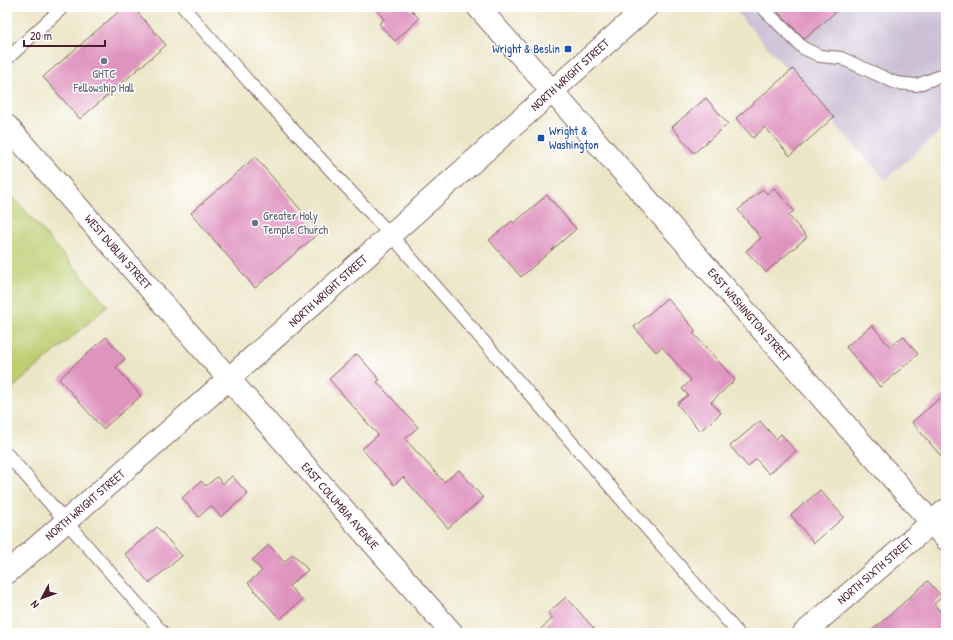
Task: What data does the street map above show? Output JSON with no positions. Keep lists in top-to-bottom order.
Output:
{
  "streets": {
    "street": [
      "NORTH WRIGHT STREET",
      "WEST DUBLIN STREET",
      "EAST WASHINGTON STREET",
      "EAST COLUMBIA AVENUE",
      "NORTH SIXTH STREET"
    ]
  },
  "crossings": [
    ["NORTH WRIGHT STREET", "WEST DUBLIN STREET"],
    ["NORTH WRIGHT STREET", "EAST WASHINGTON STREET"],
    ["NORTH WRIGHT STREET", "EAST COLUMBIA AVENUE"],
    ["WEST DUBLIN STREET", "EAST COLUMBIA AVENUE"],
    ["EAST WASHINGTON STREET", "NORTH SIXTH STREET"]
  ],
  "places": {
    "transit": ["Wright & Beslin", "Wright & Washington"],
    "other": ["GHTC Fellowship Hall", "Greater Holy Temple Church"]
  },
  "scale_bar": "20 m",
  "north": "bottom left"
}
